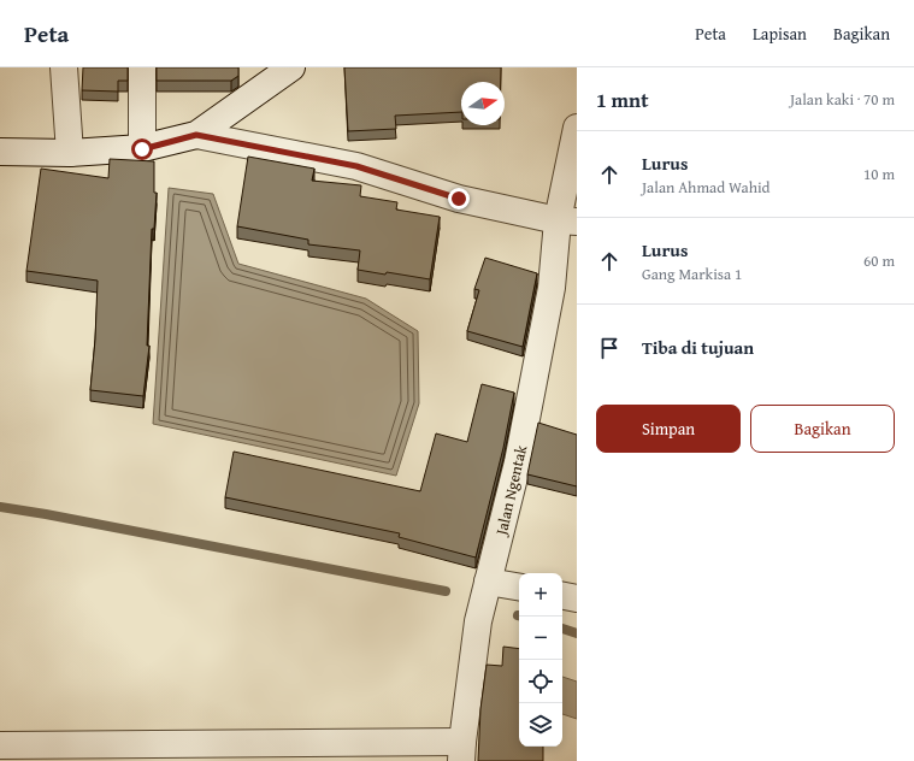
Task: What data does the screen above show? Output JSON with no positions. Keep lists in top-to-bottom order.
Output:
{
  "streets": {
    "street": ["Jalan Ngentak"]
  },
  "north": "right",
  "page": {
    "header": "Peta",
    "nav": ["Peta", "Lapisan", "Bagikan"],
    "heading": ["1 mnt", "Jalan kaki · 70 m"],
    "list": [
      ["Lurus", "Jalan Ahmad Wahid", "10 m"],
      ["Lurus", "Gang Markisa 1", "60 m"],
      "Tiba di tujuan"
    ],
    "buttons": ["Simpan", "Bagikan"],
    "map_buttons": ["+", "−"]
  }
}
